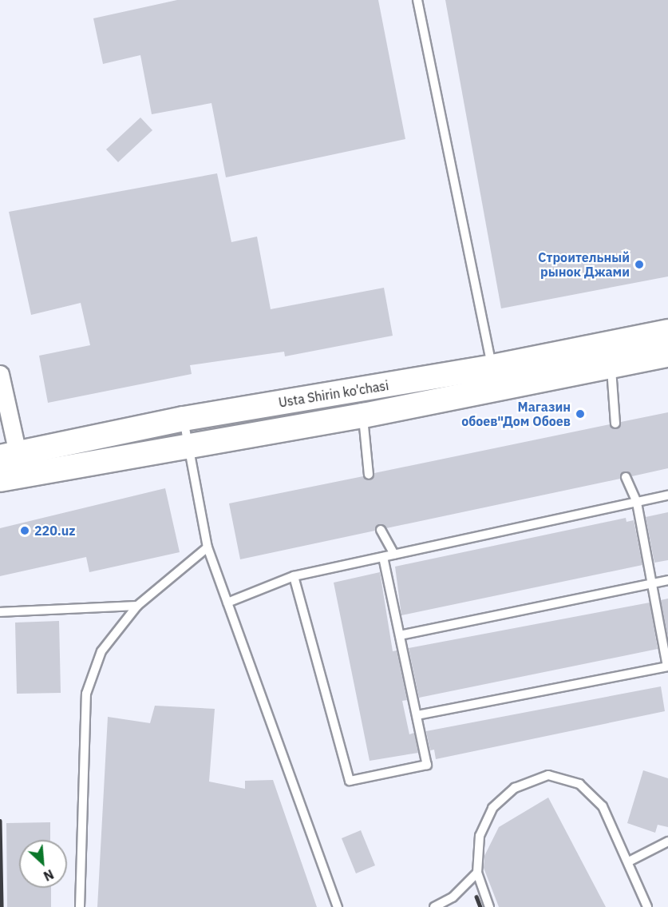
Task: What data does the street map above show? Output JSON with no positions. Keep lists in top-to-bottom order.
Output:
{
  "streets": {
    "main road": ["Usta Shirin ko'chasi"]
  },
  "places": ["Строительный рынок Джами", "Магазин обоев\"Дом Обоев", "220.uz"],
  "north": "bottom right"
}
